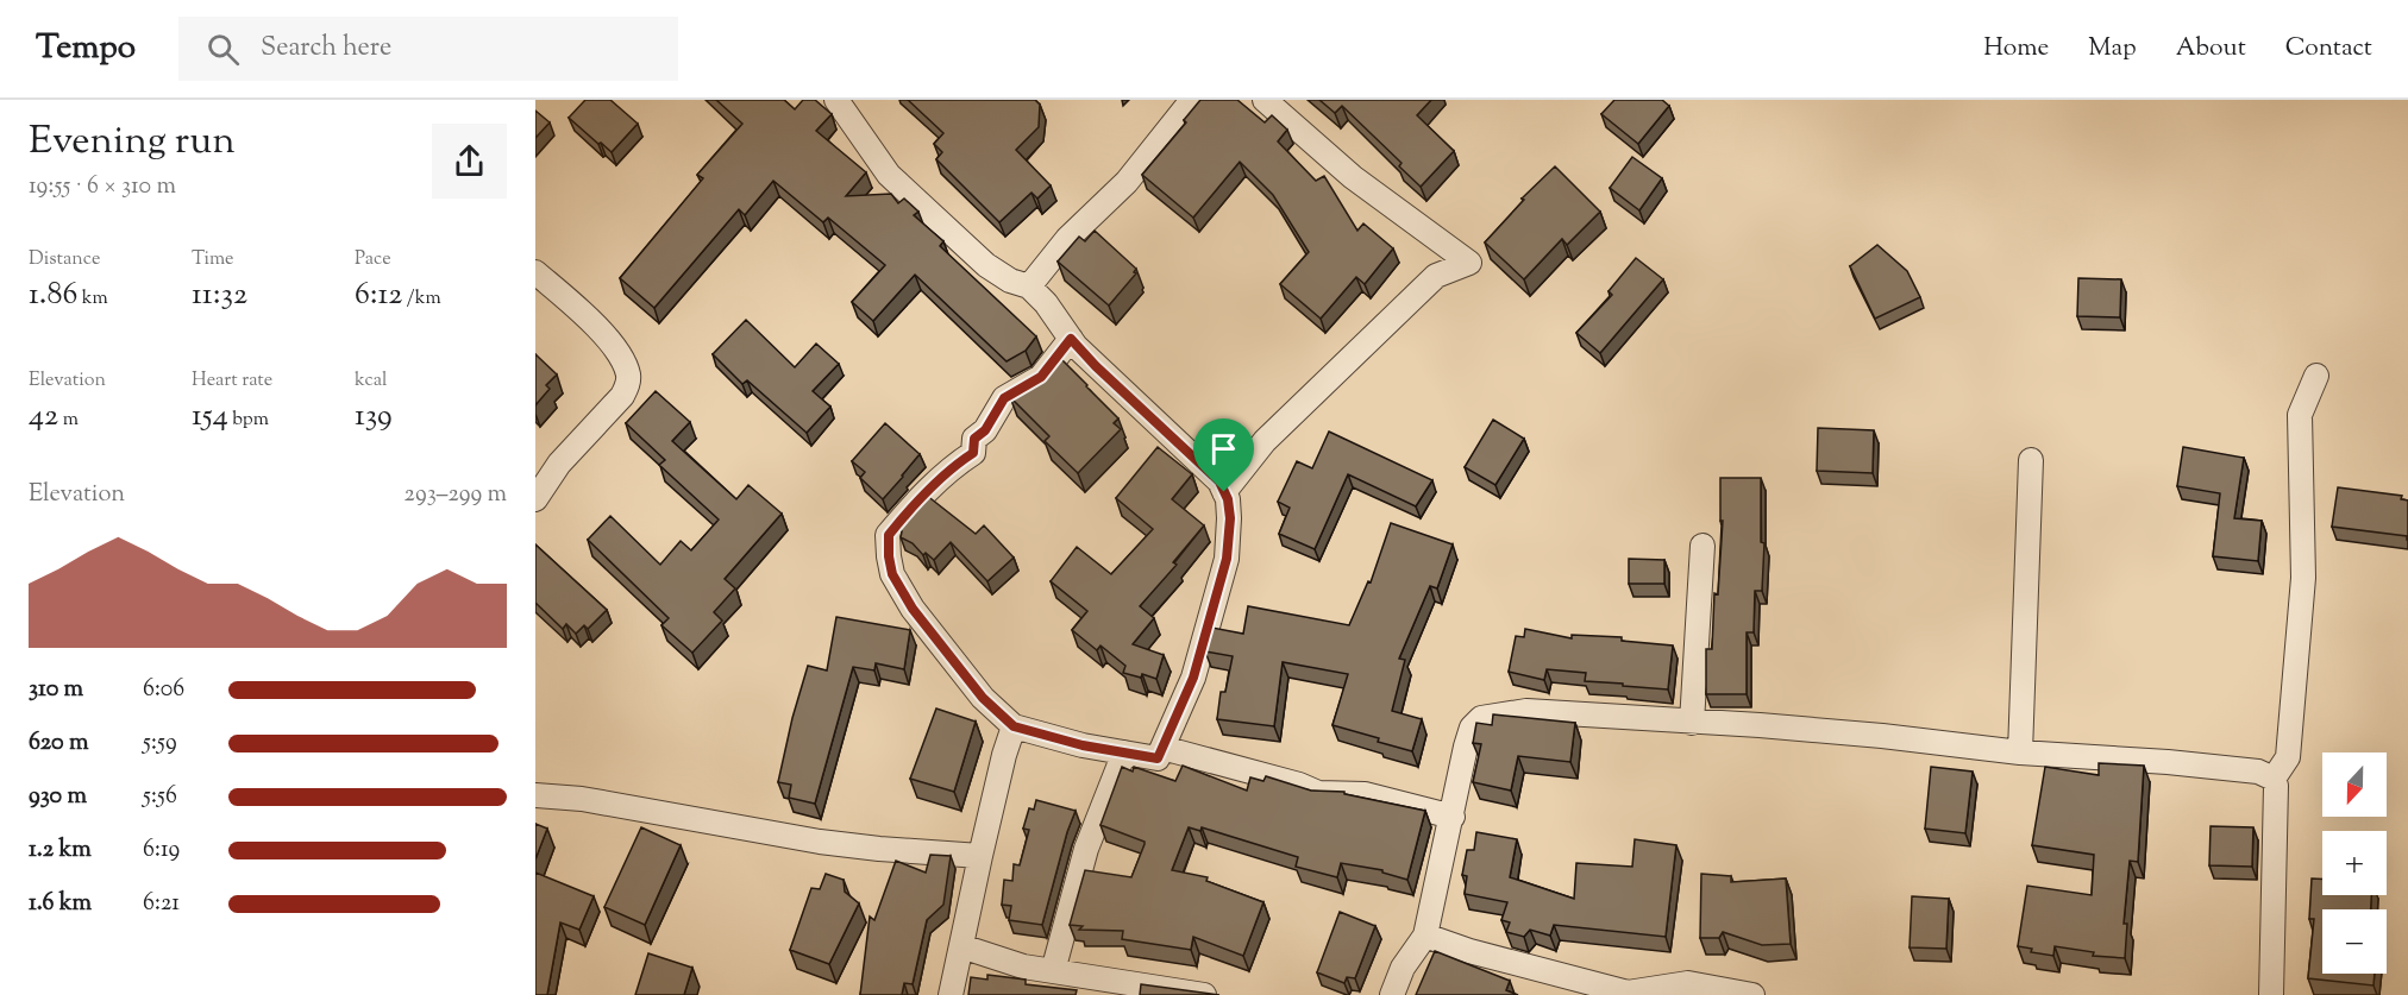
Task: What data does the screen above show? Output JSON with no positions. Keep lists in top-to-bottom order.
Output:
{
  "north": "bottom",
  "page": {
    "header": "Tempo",
    "search": "Search here",
    "nav": [
      "Home",
      "Map",
      "About",
      "Contact"
    ],
    "heading": ["Evening run", "19:55 · 6 × 310 m"],
    "stats": [
      ["Distance", "1.86 km"],
      ["Time", "11:32"],
      ["Pace", "6:12 /km"],
      ["Elevation", "42 m"],
      ["Heart rate", "154 bpm"],
      ["kcal", "139"]
    ],
    "chart": ["Elevation", "293–299 m"],
    "list": [
      {
        "name": "310 m",
        "note": "6:06"
      },
      {
        "name": "620 m",
        "note": "5:59"
      },
      {
        "name": "930 m",
        "note": "5:56"
      },
      {
        "name": "1.2 km",
        "note": "6:19"
      },
      {
        "name": "1.6 km",
        "note": "6:21"
      }
    ],
    "map_buttons": ["+", "−"]
  }
}
